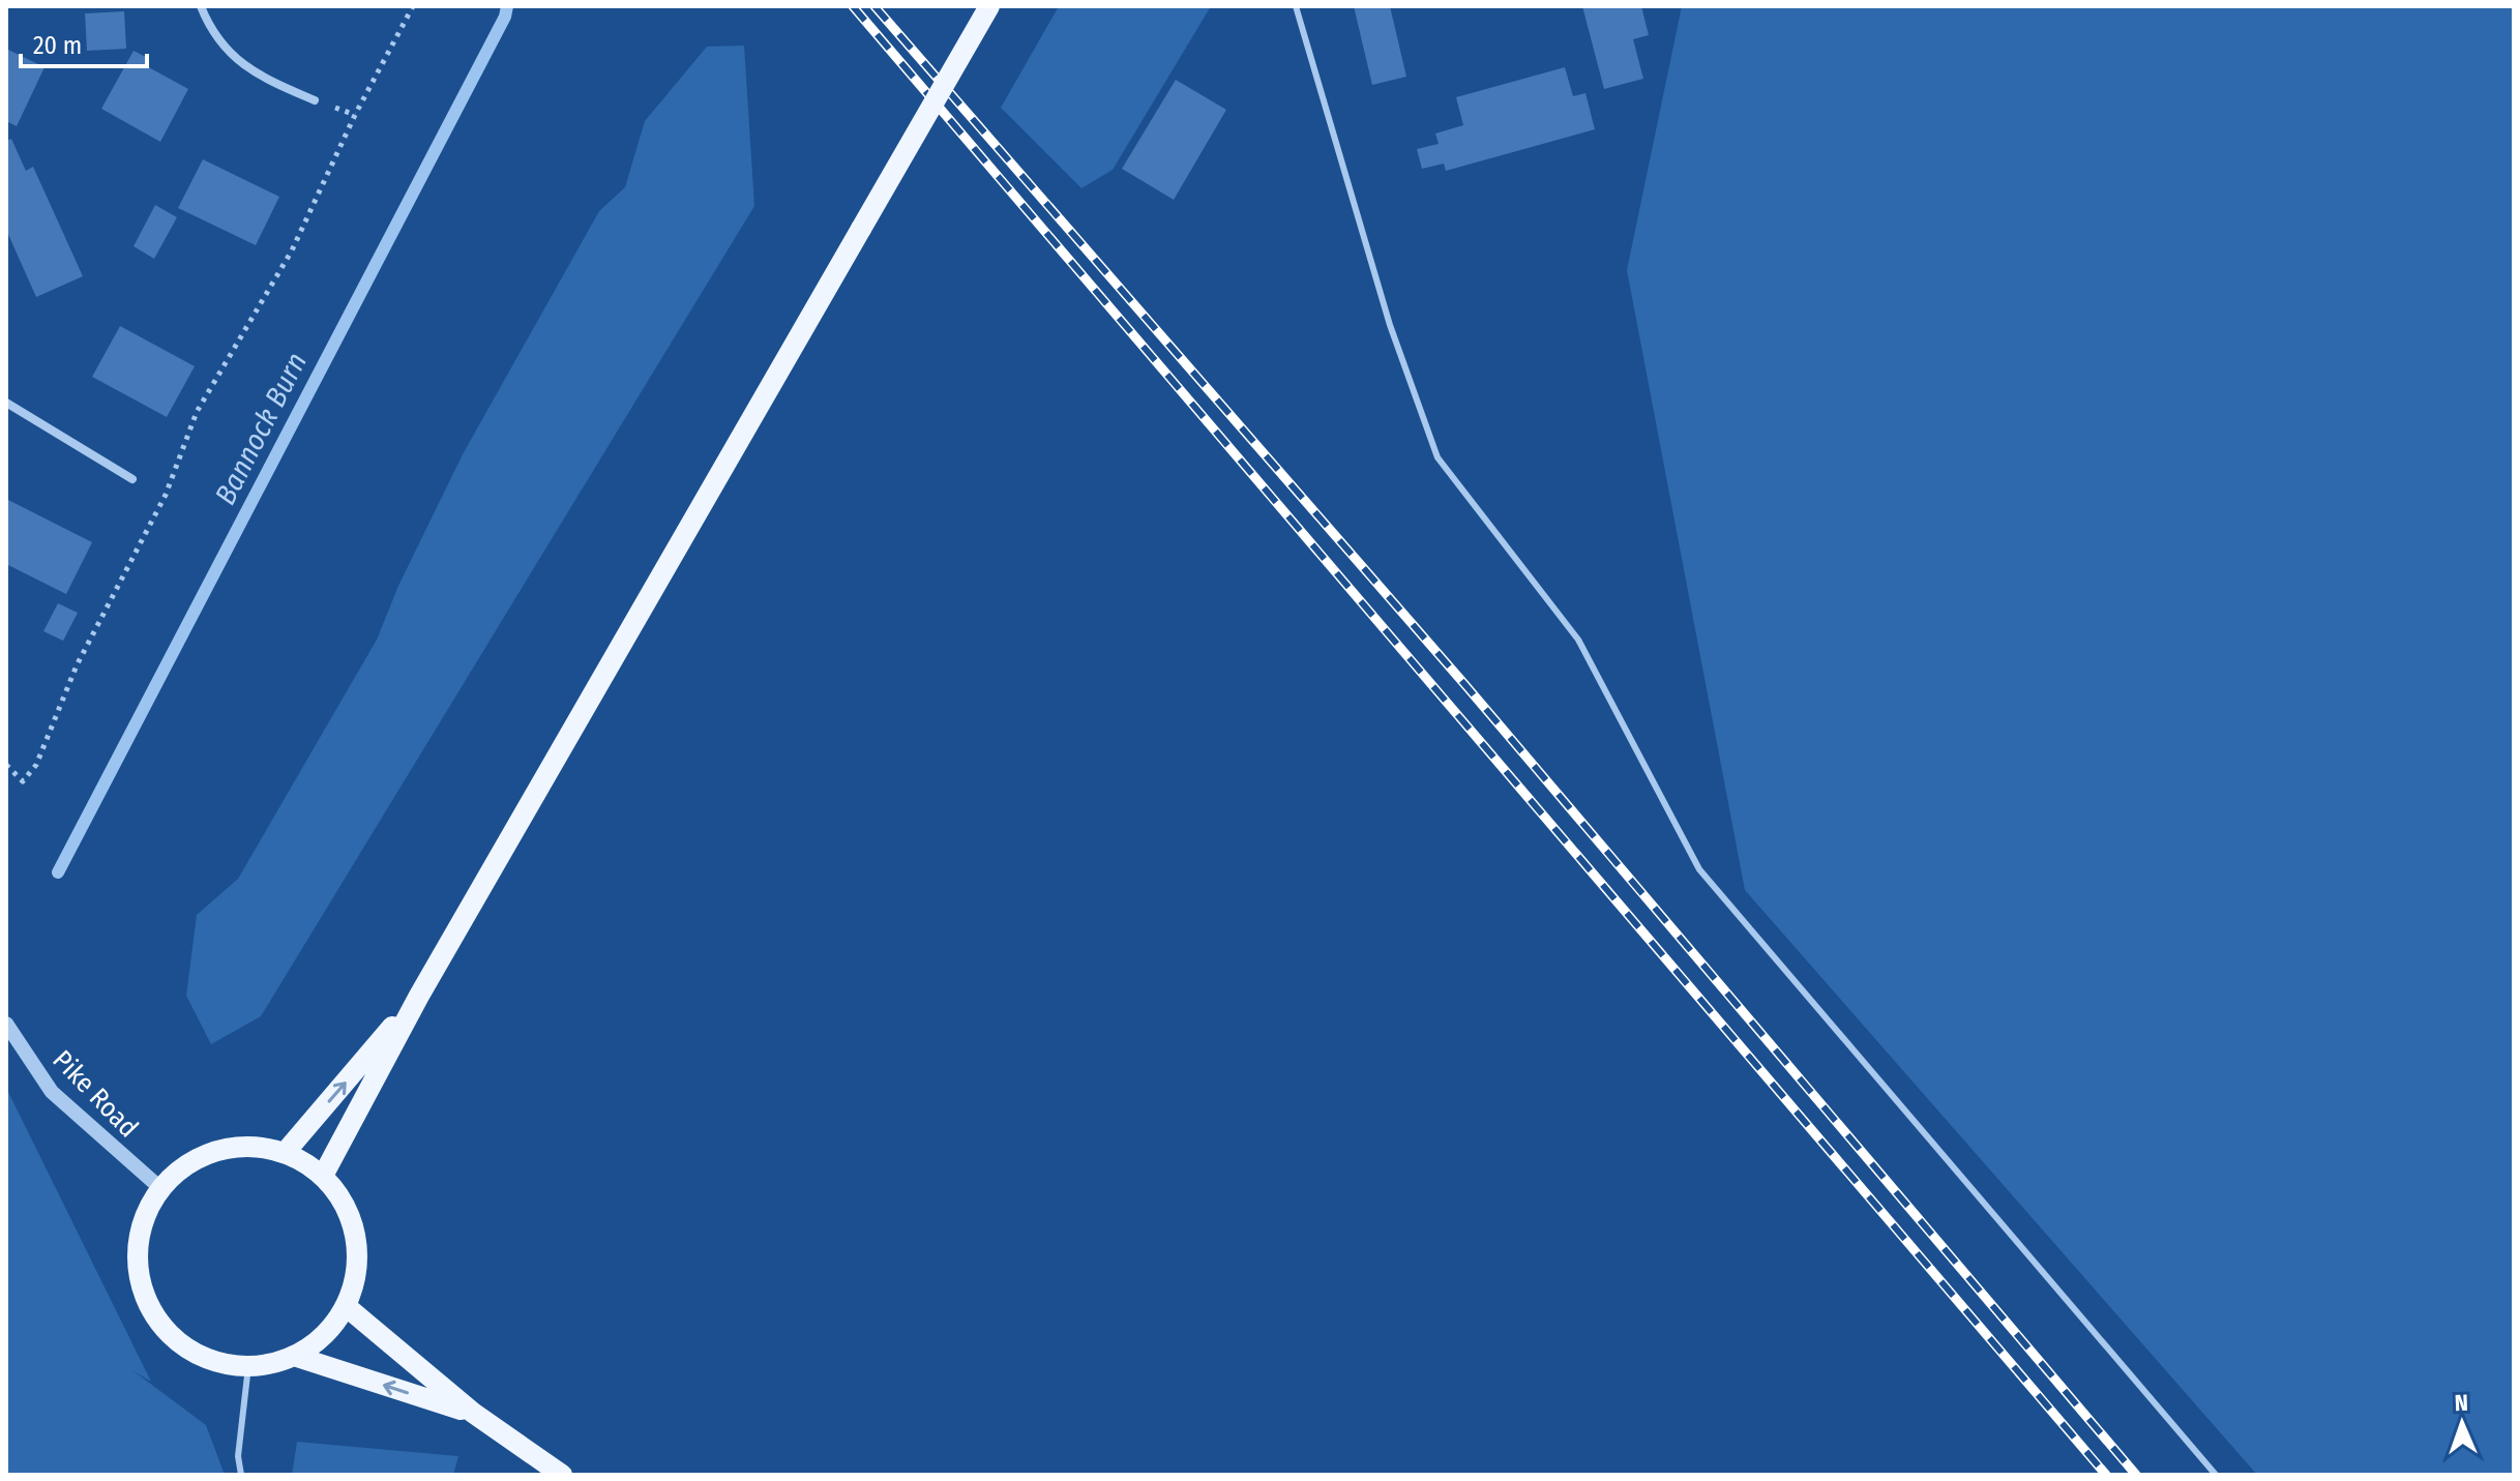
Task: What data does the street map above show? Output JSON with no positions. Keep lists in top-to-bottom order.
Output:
{
  "streets": {
    "street": ["Pike Road"]
  },
  "water": ["Bannock Burn"],
  "scale_bar": "20 m",
  "north": "top"
}
